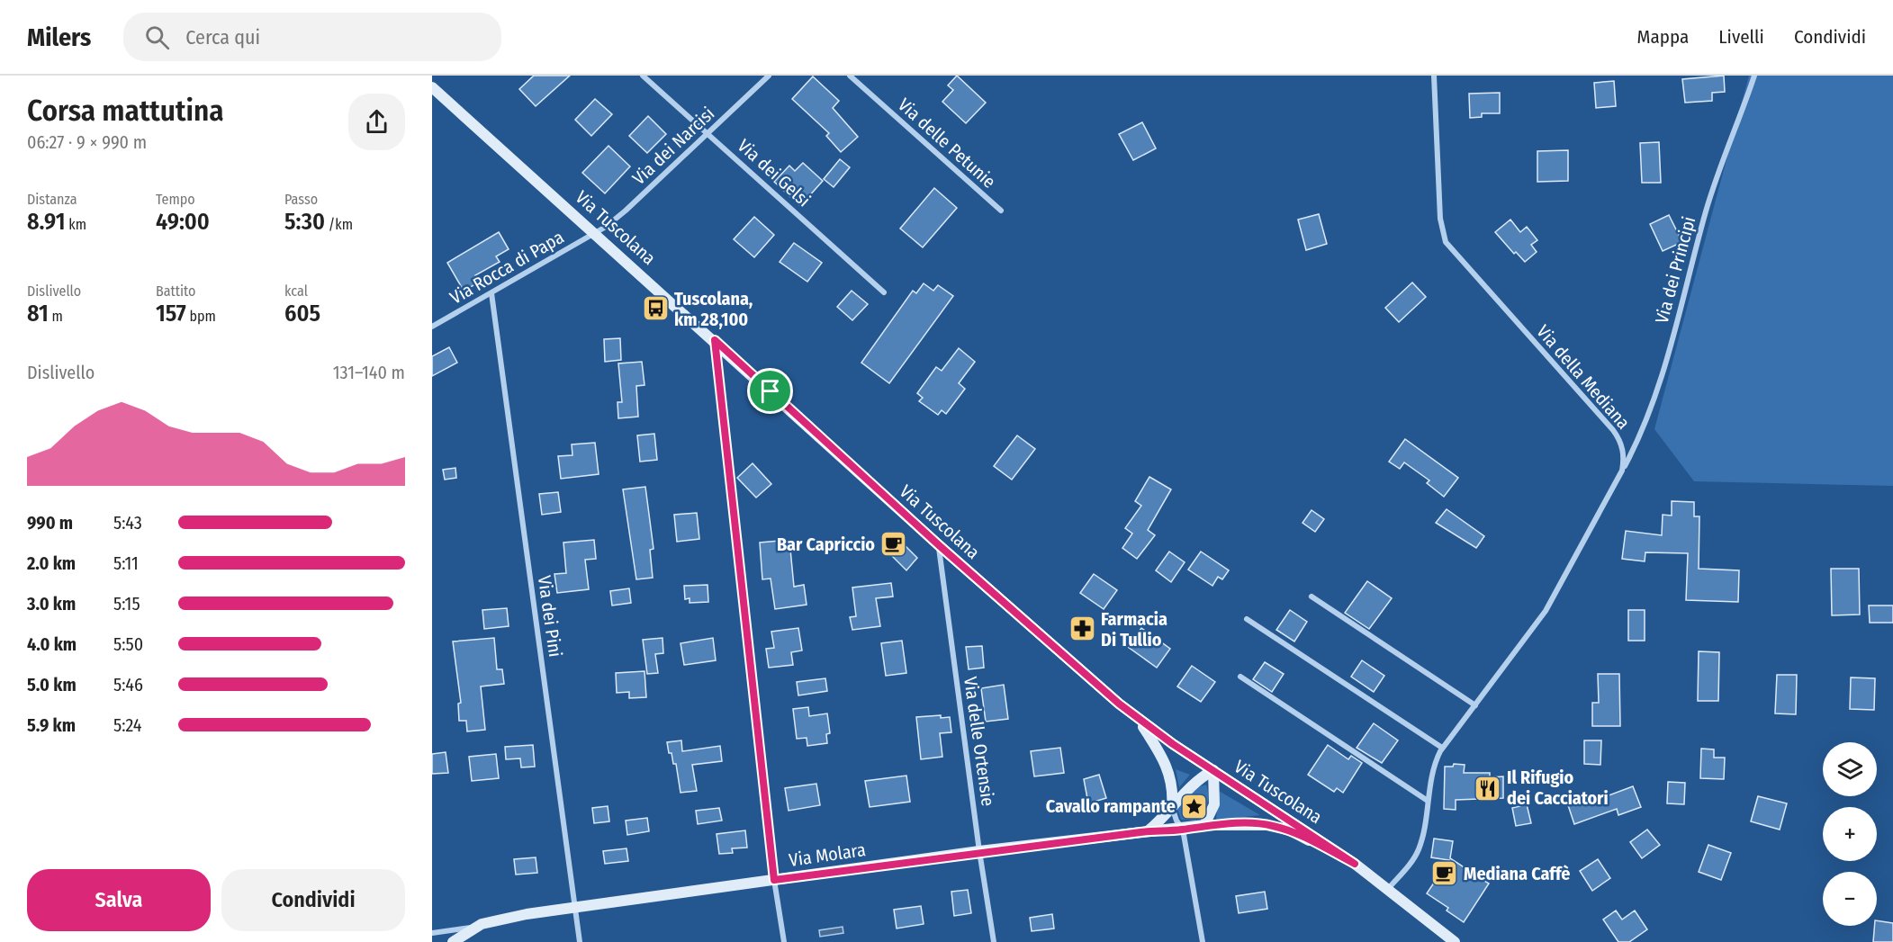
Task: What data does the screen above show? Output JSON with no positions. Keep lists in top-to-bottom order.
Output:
{
  "streets": {
    "main road": ["Via Tuscolana", "Via Molara"],
    "street": [
      "Via delle Petunie",
      "Via dei Narcisi",
      "Via dei Gelsi",
      "Via Rocca di Papa",
      "Via dei Principi",
      "Via della Mediana",
      "Via dei Pini",
      "Via delle Ortensie"
    ]
  },
  "crossings": [
    ["Via dei Narcisi", "Via dei Gelsi"],
    ["Via dei Narcisi", "Via Tuscolana"],
    ["Via dei Narcisi", "Via Rocca di Papa"],
    ["Via Tuscolana", "Via Rocca di Papa"],
    ["Via Tuscolana", "Via delle Ortensie"],
    ["Via Tuscolana", "Via Molara"],
    ["Via Rocca di Papa", "Via dei Pini"],
    ["Via dei Principi", "Via della Mediana"],
    ["Via dei Pini", "Via Molara"],
    ["Via delle Ortensie", "Via Molara"]
  ],
  "places": {
    "bus stop": ["Tuscolana, km 28,100"],
    "cafe": ["Bar Capriccio", "Mediana Caffè"],
    "pharmacy": ["Farmacia Di Tullio"],
    "restaurant": ["Il Rifugio dei Cacciatori"],
    "place": ["Cavallo rampante"]
  },
  "page": {
    "header": "Milers",
    "search": "Cerca qui",
    "nav": ["Mappa", "Livelli", "Condividi"],
    "heading": ["Corsa mattutina", "06:27 · 9 × 990 m"],
    "stats": [
      ["Distanza", "8.91 km"],
      ["Tempo", "49:00"],
      ["Passo", "5:30 /km"],
      ["Dislivello", "81 m"],
      ["Battito", "157 bpm"],
      ["kcal", "605"]
    ],
    "chart": ["Dislivello", "131–140 m"],
    "list": [
      {
        "name": "990 m",
        "note": "5:43"
      },
      {
        "name": "2.0 km",
        "note": "5:11"
      },
      {
        "name": "3.0 km",
        "note": "5:15"
      },
      {
        "name": "4.0 km",
        "note": "5:50"
      },
      {
        "name": "5.0 km",
        "note": "5:46"
      },
      {
        "name": "5.9 km",
        "note": "5:24"
      }
    ],
    "map_buttons": ["+", "−"],
    "buttons": ["Salva", "Condividi"]
  }
}
